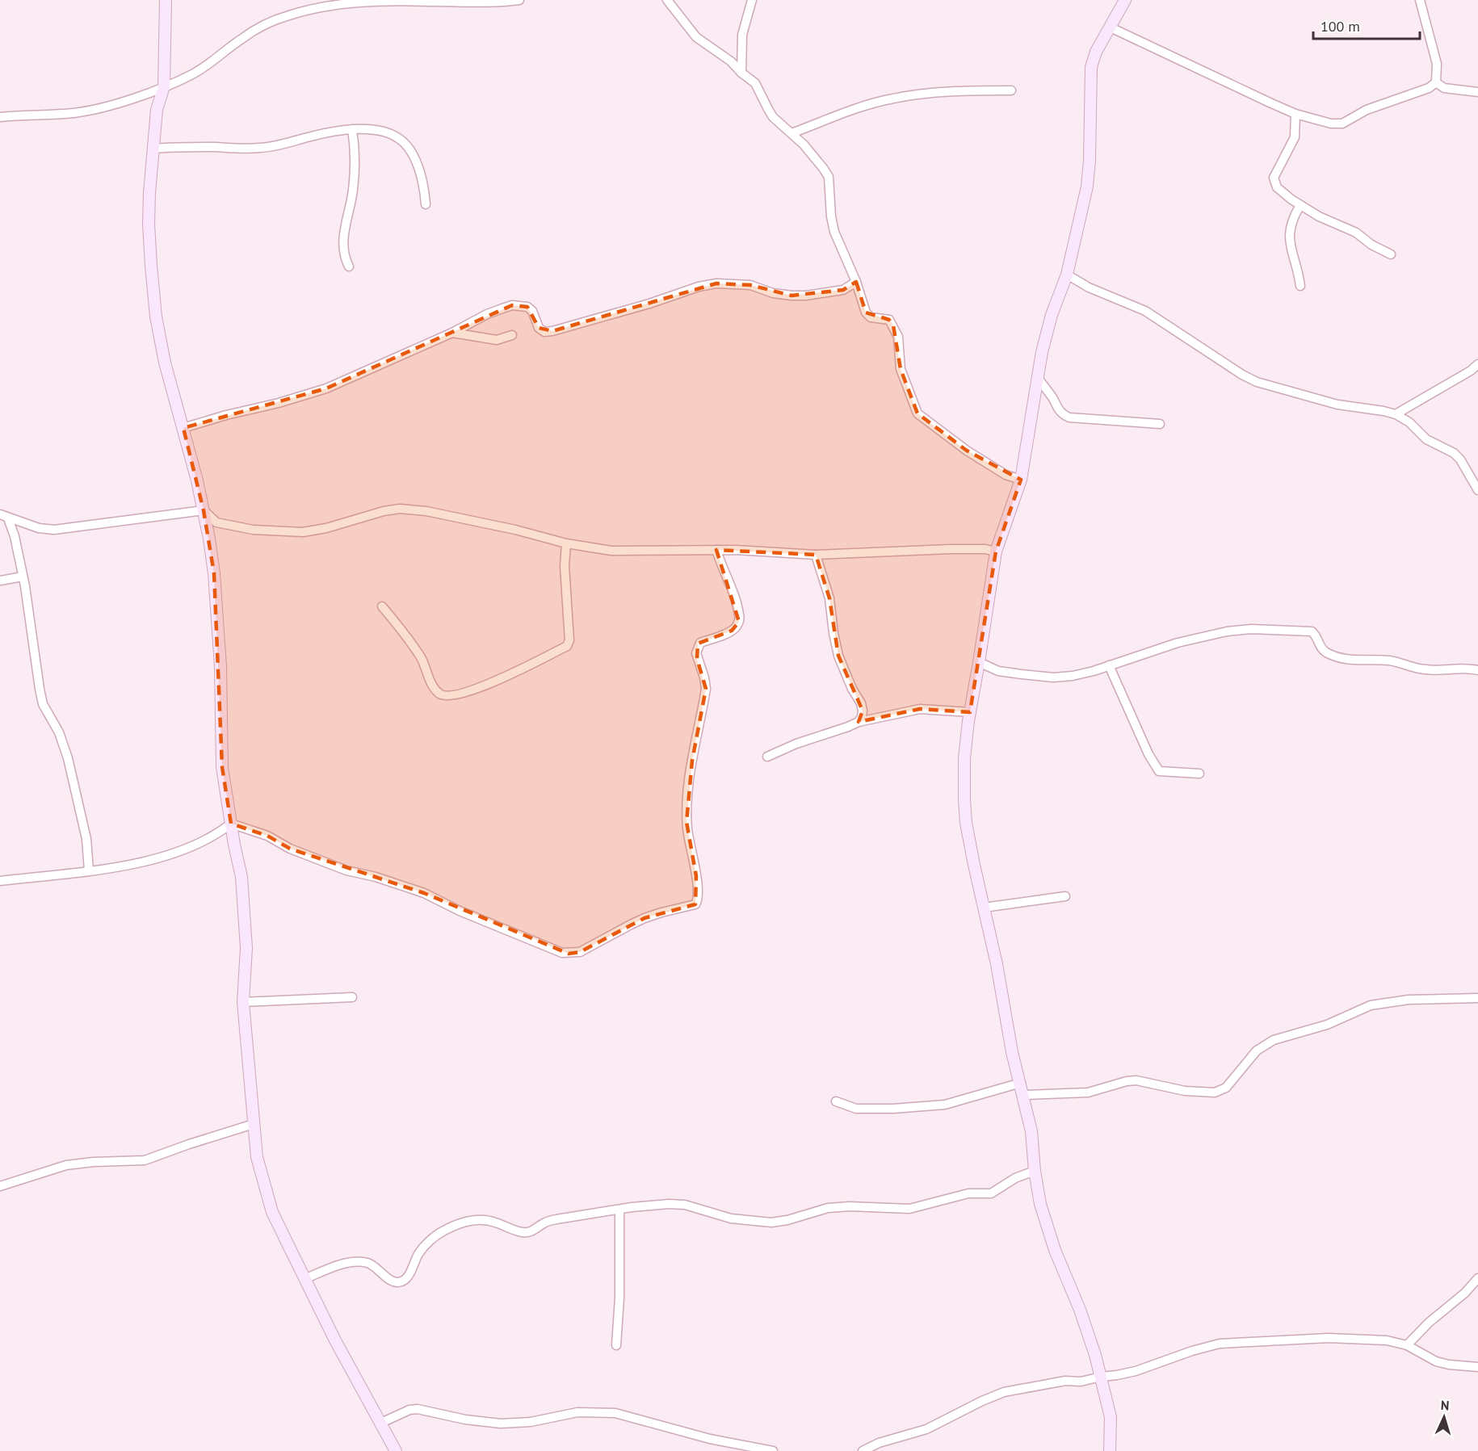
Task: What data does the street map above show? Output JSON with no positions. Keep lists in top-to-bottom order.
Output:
{
  "scale_bar": "100 m",
  "north": "top"
}
